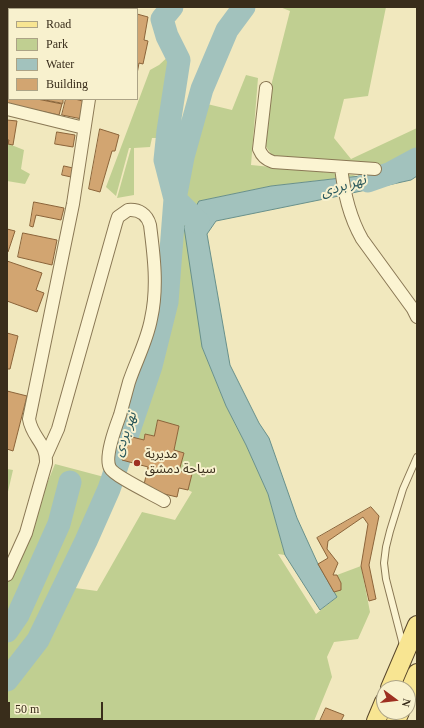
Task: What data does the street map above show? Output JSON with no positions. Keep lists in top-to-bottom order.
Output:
{
  "water": ["نهر بردى"],
  "places": ["مديرية سياحة دمشق"],
  "legend": [
    "Road",
    "Park",
    "Water",
    "Building"
  ],
  "scale_bar": "50 m",
  "north": "right"
}
